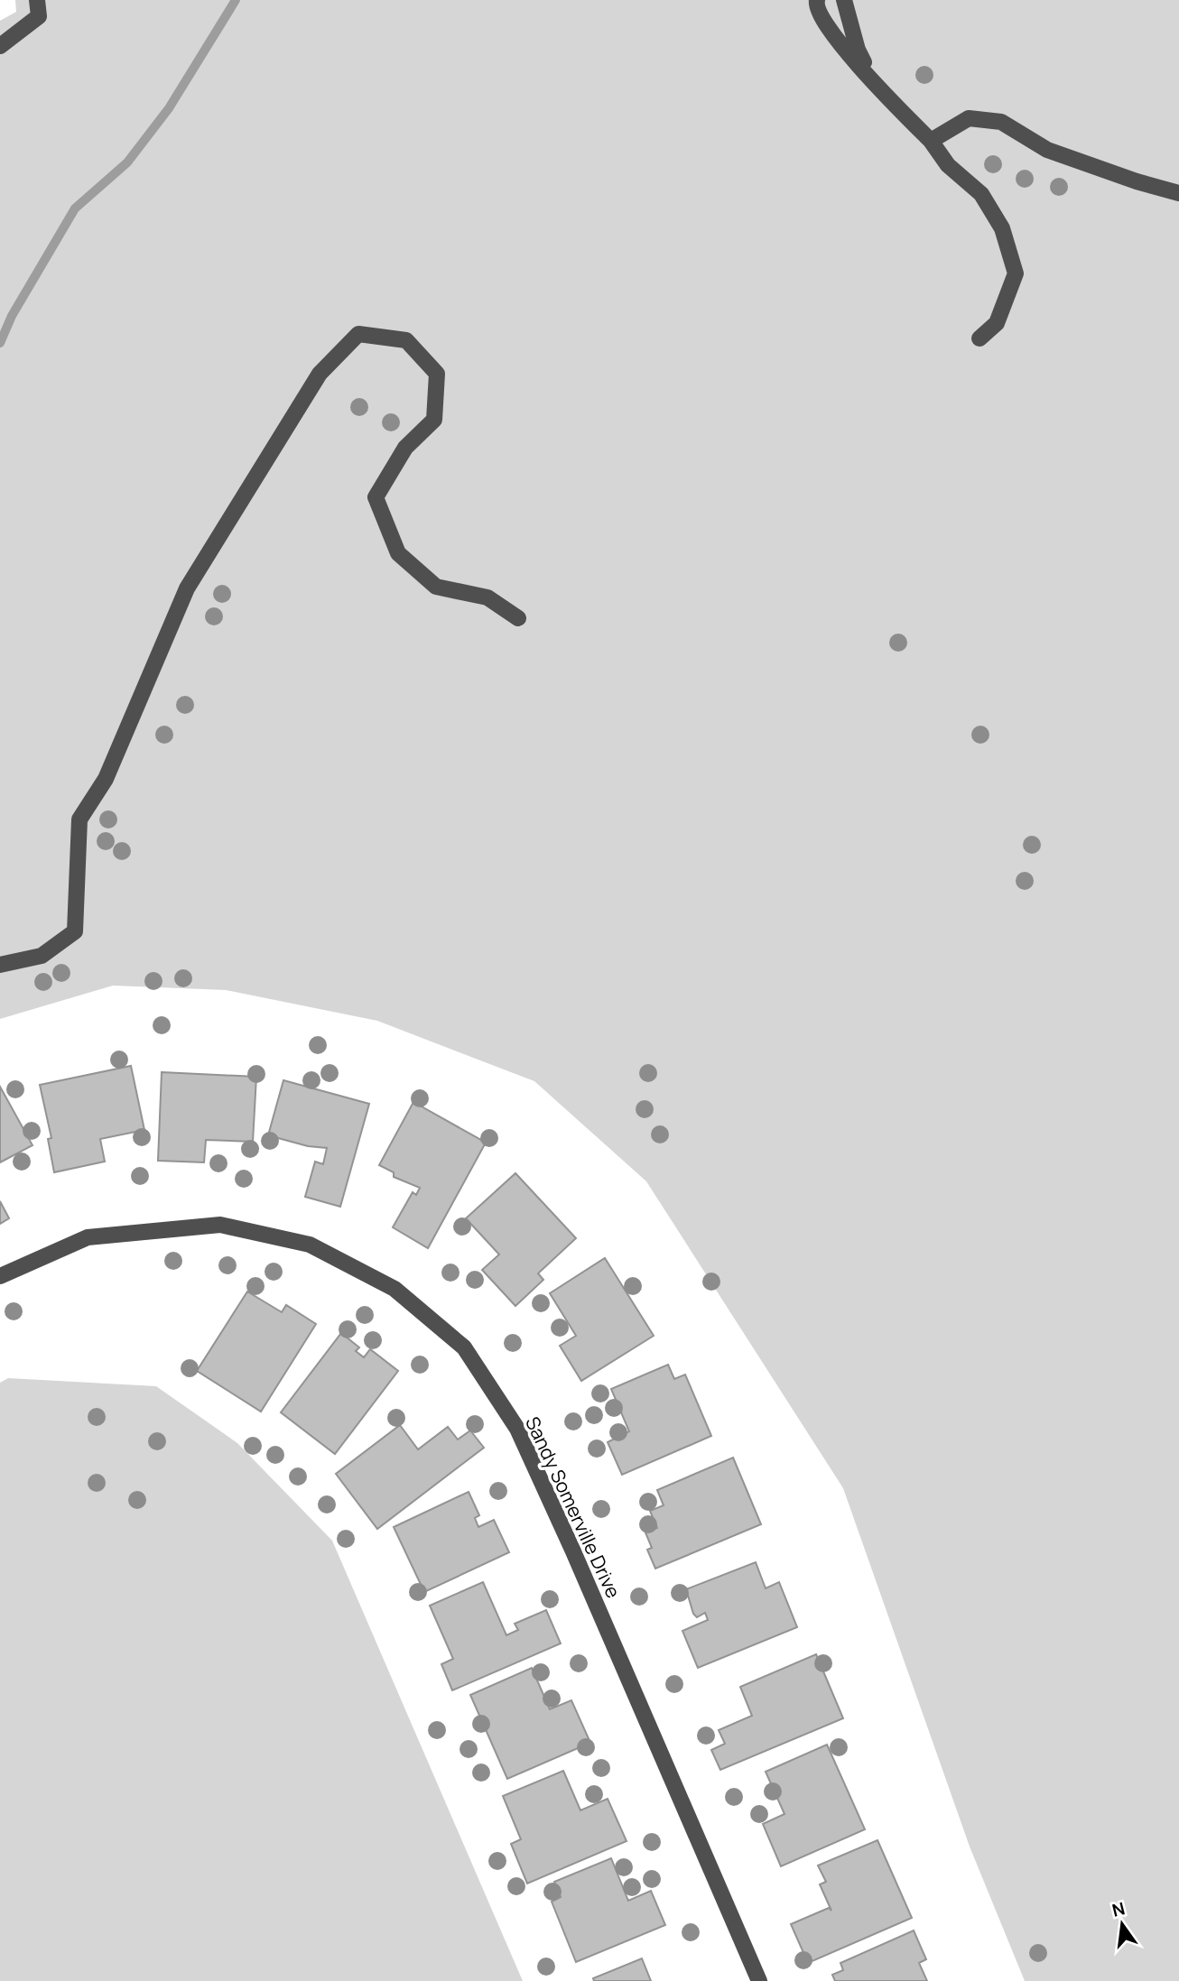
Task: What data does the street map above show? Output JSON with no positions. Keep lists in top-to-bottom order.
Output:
{
  "streets": {
    "street": ["Sandy Somerville Drive"]
  },
  "north": "top"
}
